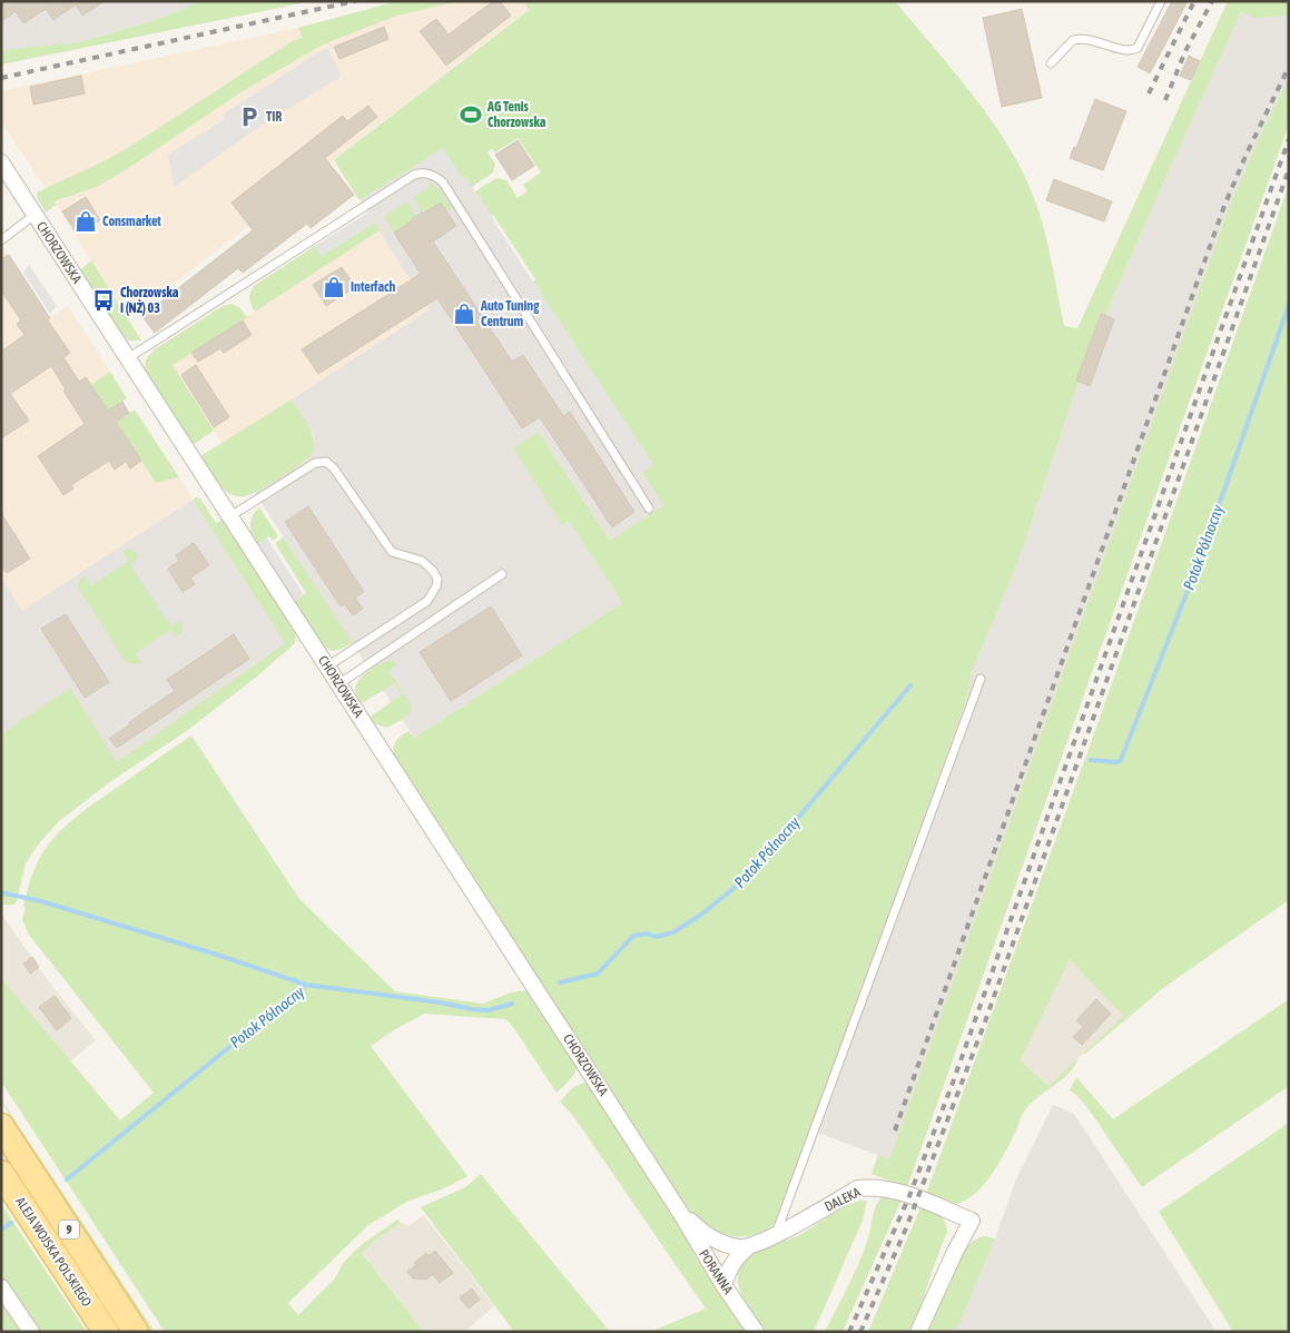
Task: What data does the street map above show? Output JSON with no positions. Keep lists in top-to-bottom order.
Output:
{
  "streets": {
    "main road": ["9", "ALEJA WOJSKA POLSKIEGO"],
    "street": ["CHORZOWSKA", "DALEKA", "PORANNA"]
  },
  "crossings": [
    ["CHORZOWSKA", "PORANNA"],
    ["DALEKA", "PORANNA"]
  ],
  "water": ["Potok Północny"],
  "places": {
    "sports": ["AG Tenis Chorzowska"],
    "parking": ["TIR"],
    "shop": ["Consmarket", "Interfach", "Auto Tuning Centrum"],
    "bus stop": ["Chorzowska I (NŻ) 03"]
  }
}
